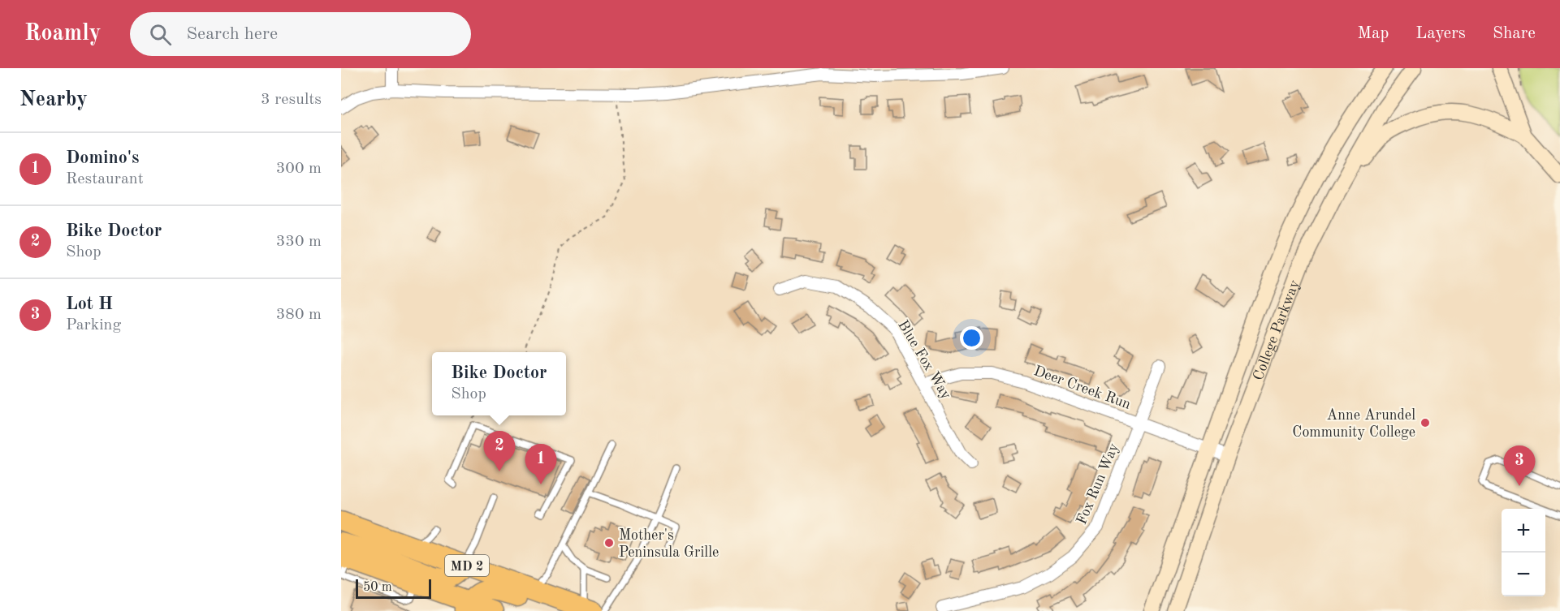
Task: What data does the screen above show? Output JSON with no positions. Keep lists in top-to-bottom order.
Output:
{
  "streets": {
    "highway": ["MD 2"],
    "main road": ["College Parkway"],
    "street": ["Blue Fox Way", "Deer Creek Run", "Fox Run Way"]
  },
  "crossings": [
    ["College Parkway", "Deer Creek Run"],
    ["Blue Fox Way", "Deer Creek Run"],
    ["Deer Creek Run", "Fox Run Way"]
  ],
  "places": ["Anne Arundel Community College", "Mother's Peninsula Grille"],
  "scale_bar": "50 m",
  "page": {
    "header": "Roamly",
    "search": "Search here",
    "nav": ["Map", "Layers", "Share"],
    "heading": ["Nearby", "3 results"],
    "list": [
      {
        "mark": "1",
        "name": "Domino's",
        "note": "Restaurant",
        "value": "300 m"
      },
      {
        "mark": "2",
        "name": "Bike Doctor",
        "note": "Shop",
        "value": "330 m"
      },
      {
        "mark": "3",
        "name": "Lot H",
        "note": "Parking",
        "value": "380 m"
      }
    ],
    "popup": ["Bike Doctor", "Shop"],
    "pins": ["2", "1", "3"],
    "map_buttons": ["+", "−"],
    "scale": "50 m"
  }
}
